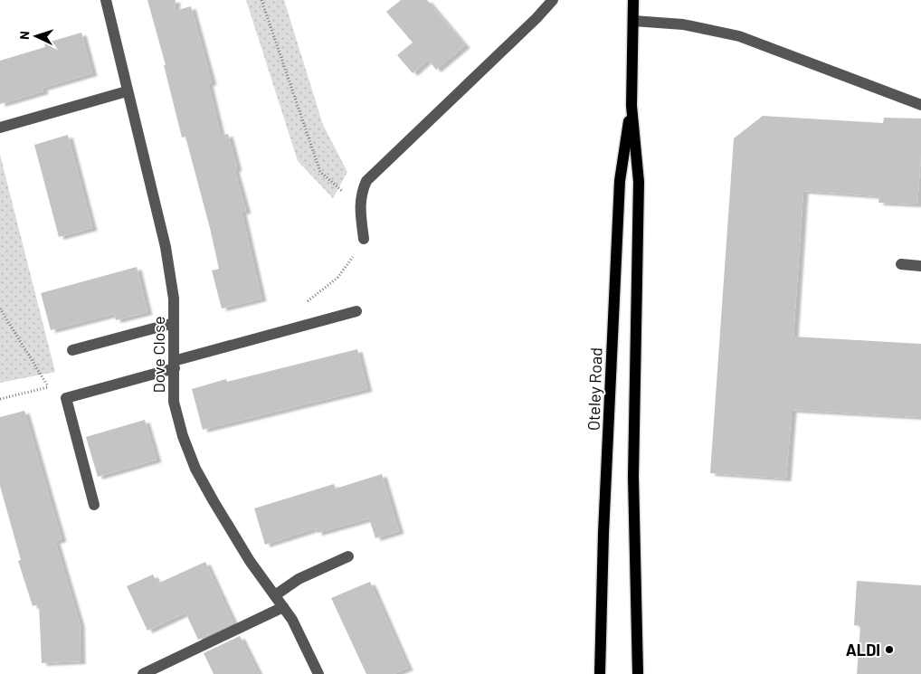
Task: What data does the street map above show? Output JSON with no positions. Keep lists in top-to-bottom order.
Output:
{
  "streets": {
    "main road": ["Oteley Road"],
    "street": ["Dove Close"]
  },
  "places": ["ALDI"],
  "north": "left"
}
